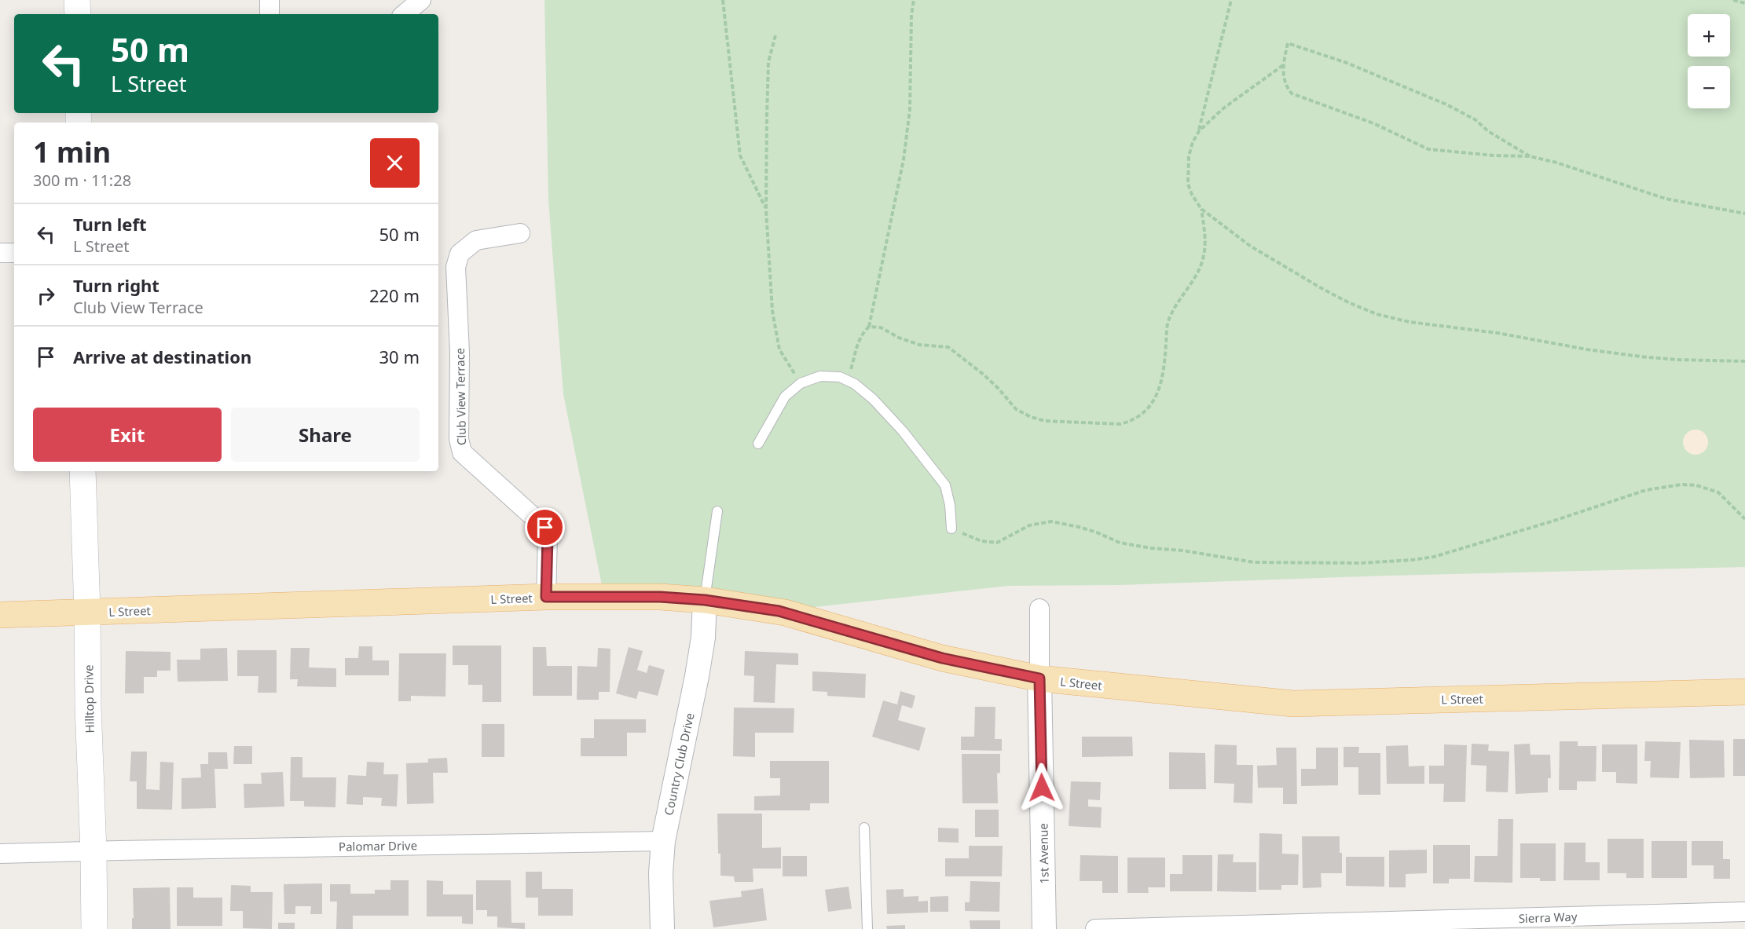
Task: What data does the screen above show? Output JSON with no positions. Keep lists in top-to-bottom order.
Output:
{
  "streets": {
    "main road": ["L Street", "Hilltop Drive"],
    "street": [
      "Club View Terrace",
      "Country Club Drive",
      "Palomar Drive",
      "1st Avenue",
      "Sierra Way"
    ]
  },
  "crossings": [
    ["Club View Terrace", "L Street"],
    ["L Street", "Hilltop Drive"],
    ["L Street", "Country Club Drive"],
    ["L Street", "1st Avenue"],
    ["Hilltop Drive", "Palomar Drive"],
    ["Country Club Drive", "Palomar Drive"]
  ],
  "page": {
    "map_buttons": ["+", "−"],
    "turn": ["50 m", "L Street"],
    "heading": ["1 min", "300 m · 11:28"],
    "list": [
      {
        "name": "Turn left",
        "note": "L Street",
        "value": "50 m"
      },
      {
        "name": "Turn right",
        "note": "Club View Terrace",
        "value": "220 m"
      },
      {
        "name": "Arrive at destination",
        "value": "30 m"
      }
    ],
    "buttons": ["Exit", "Share"]
  }
}
